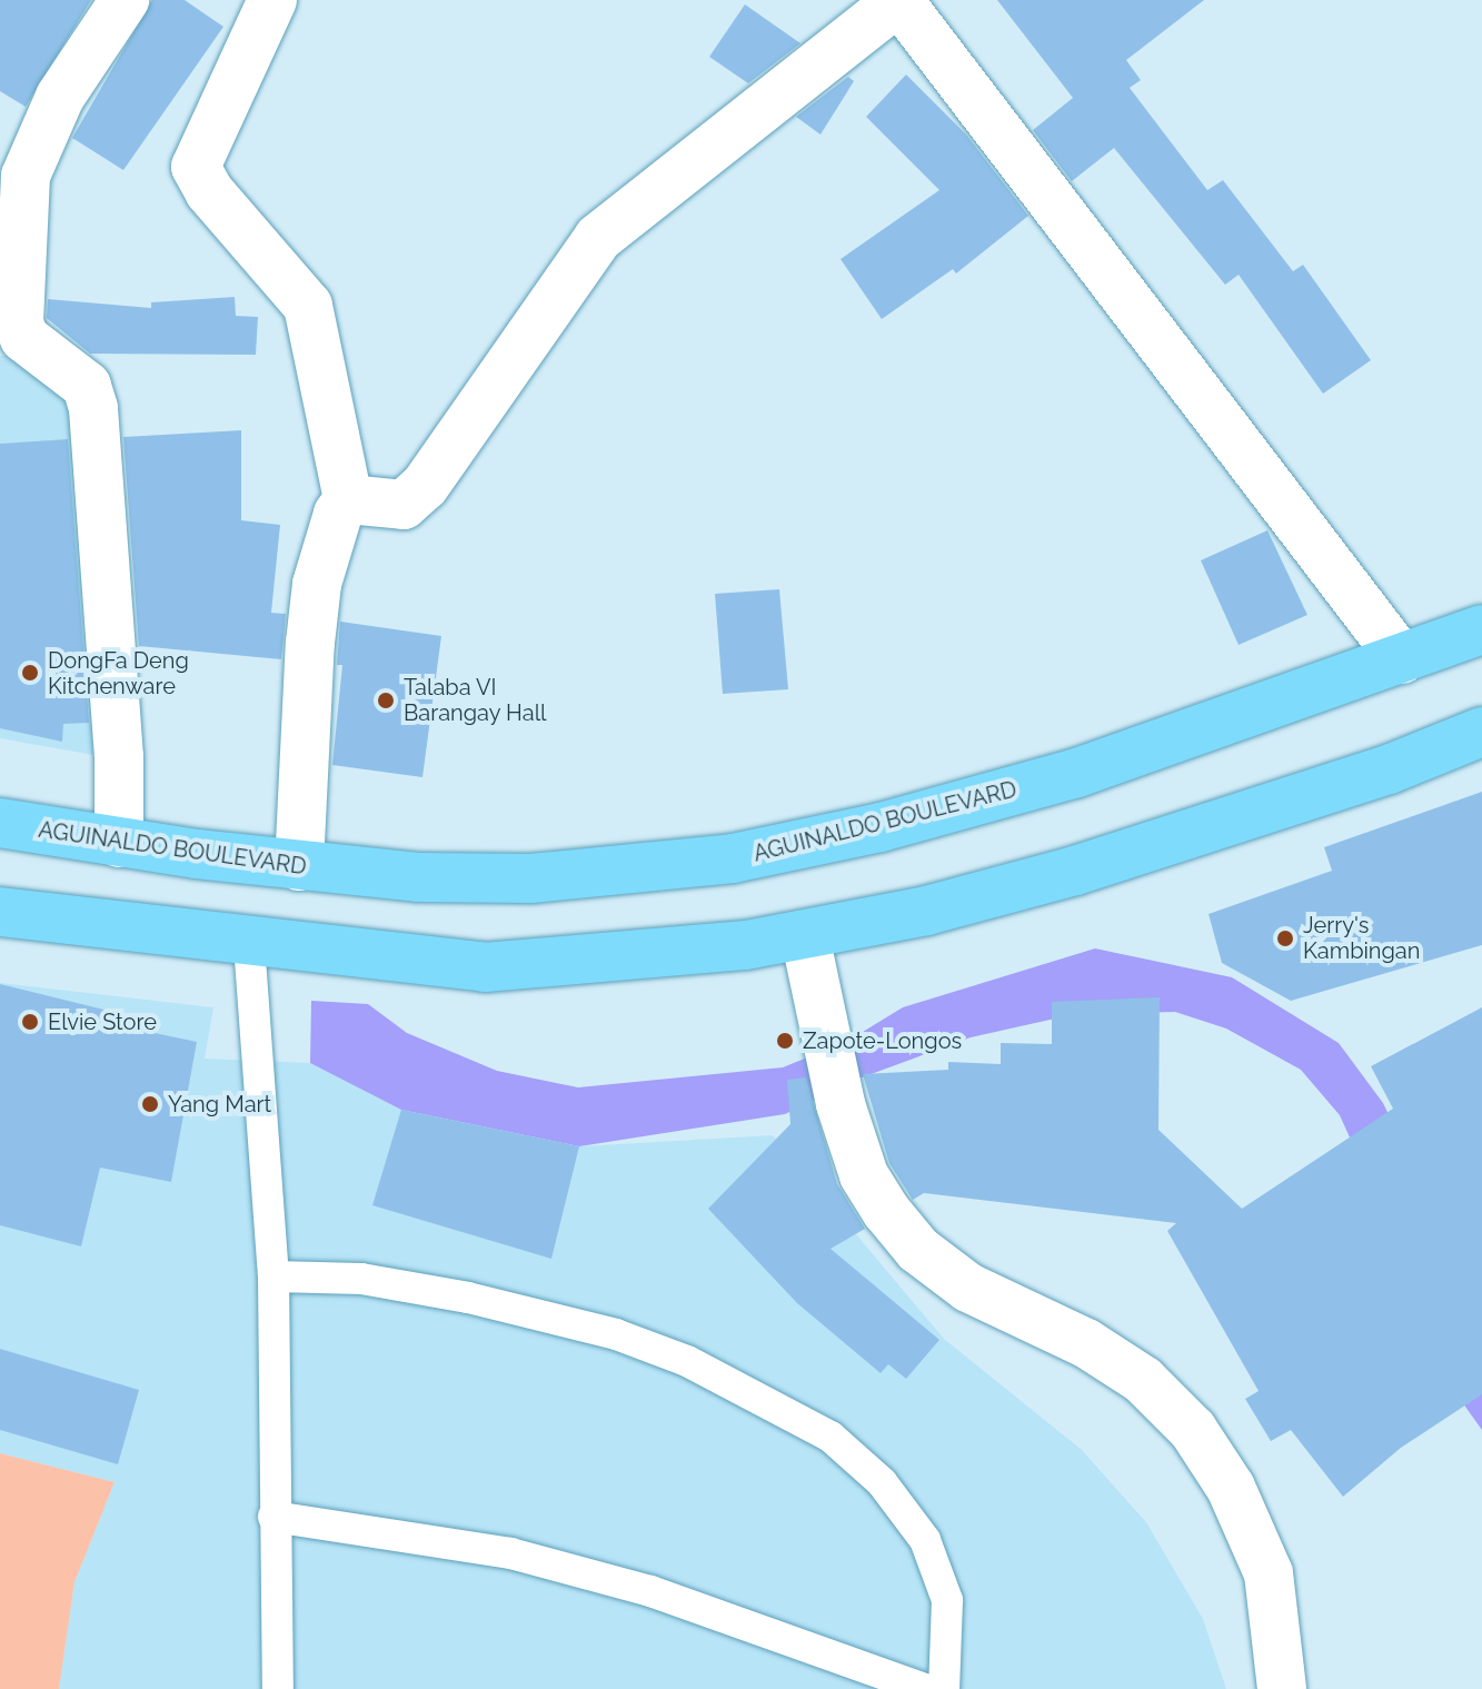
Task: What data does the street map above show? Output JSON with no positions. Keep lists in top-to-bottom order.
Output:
{
  "streets": {
    "highway": ["AGUINALDO BOULEVARD"]
  },
  "places": [
    "DongFa Deng Kitchenware",
    "Talaba VI Barangay Hall",
    "Jerry's Kambingan",
    "Elvie Store",
    "Zapote-Longos",
    "Yang Mart"
  ]
}
